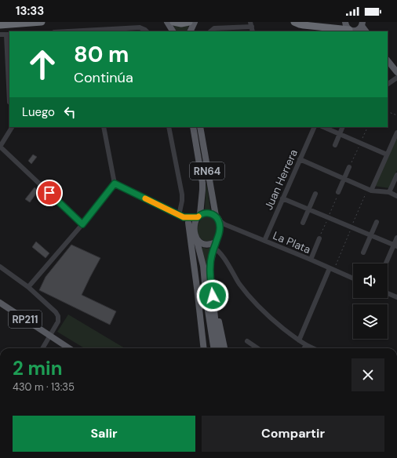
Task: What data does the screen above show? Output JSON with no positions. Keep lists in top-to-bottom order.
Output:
{
  "streets": {
    "main road": ["RN64", "RP211"],
    "street": ["Juan Herrera", "La Plata"]
  },
  "crossings": [
    ["RN64", "La Plata"],
    ["Juan Herrera", "La Plata"]
  ],
  "page": {
    "status": "13:33",
    "turn": ["80 m", "Continúa"],
    "then": "Luego",
    "heading": ["2 min", "430 m · 13:35"],
    "buttons": ["Salir", "Compartir"]
  }
}
